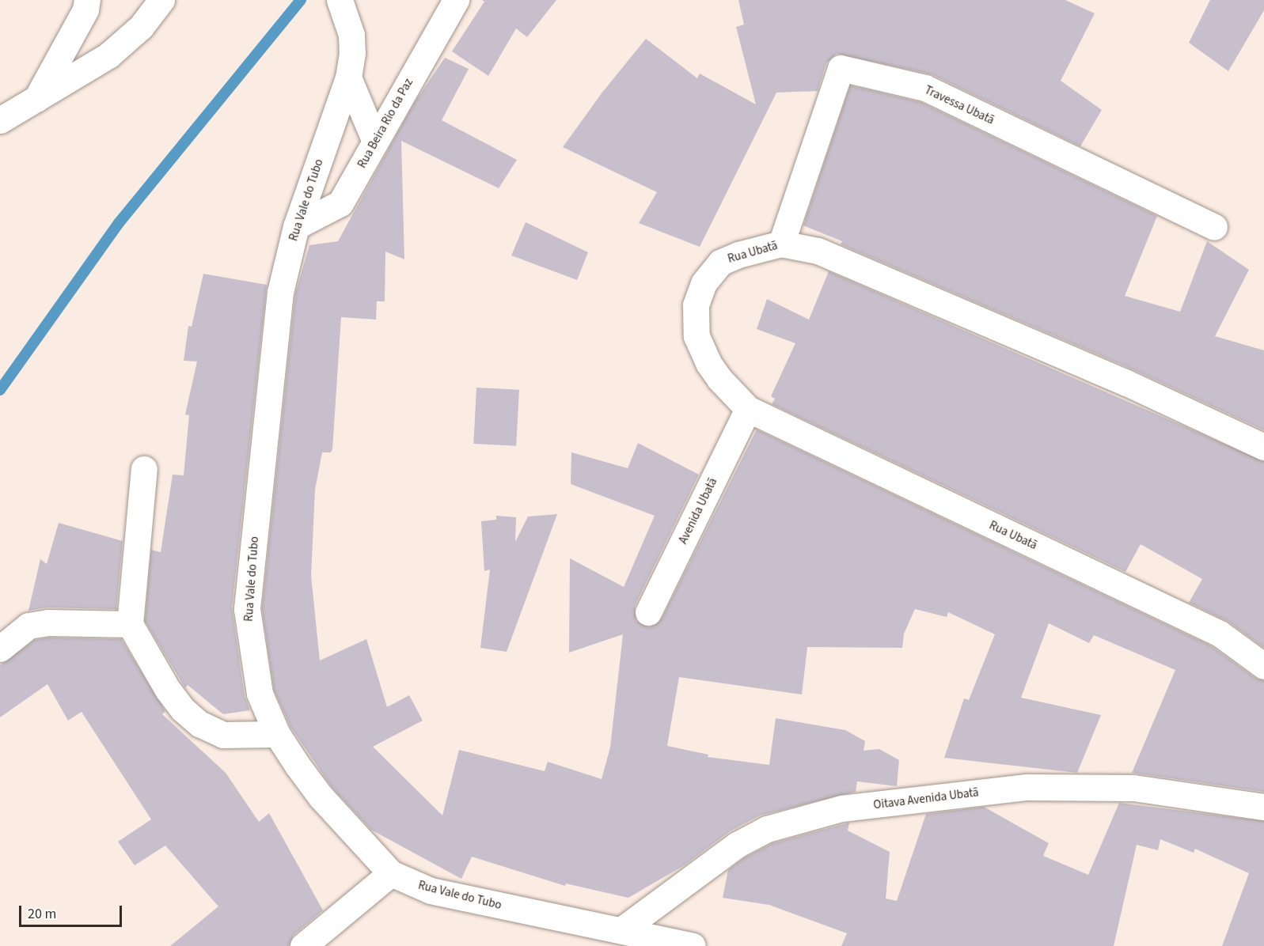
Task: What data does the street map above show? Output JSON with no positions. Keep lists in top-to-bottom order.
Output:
{
  "streets": {
    "street": [
      "Travessa Ubatã",
      "Rua Beira Rio da Paz",
      "Rua Vale do Tubo",
      "Rua Ubatã",
      "Avenida Ubatã",
      "Oitava Avenida Ubatã"
    ]
  },
  "crossings": [
    ["Travessa Ubatã", "Rua Ubatã"],
    ["Rua Beira Rio da Paz", "Rua Vale do Tubo"],
    ["Rua Vale do Tubo", "Oitava Avenida Ubatã"],
    ["Rua Ubatã", "Avenida Ubatã"]
  ],
  "scale_bar": "20 m"
}
